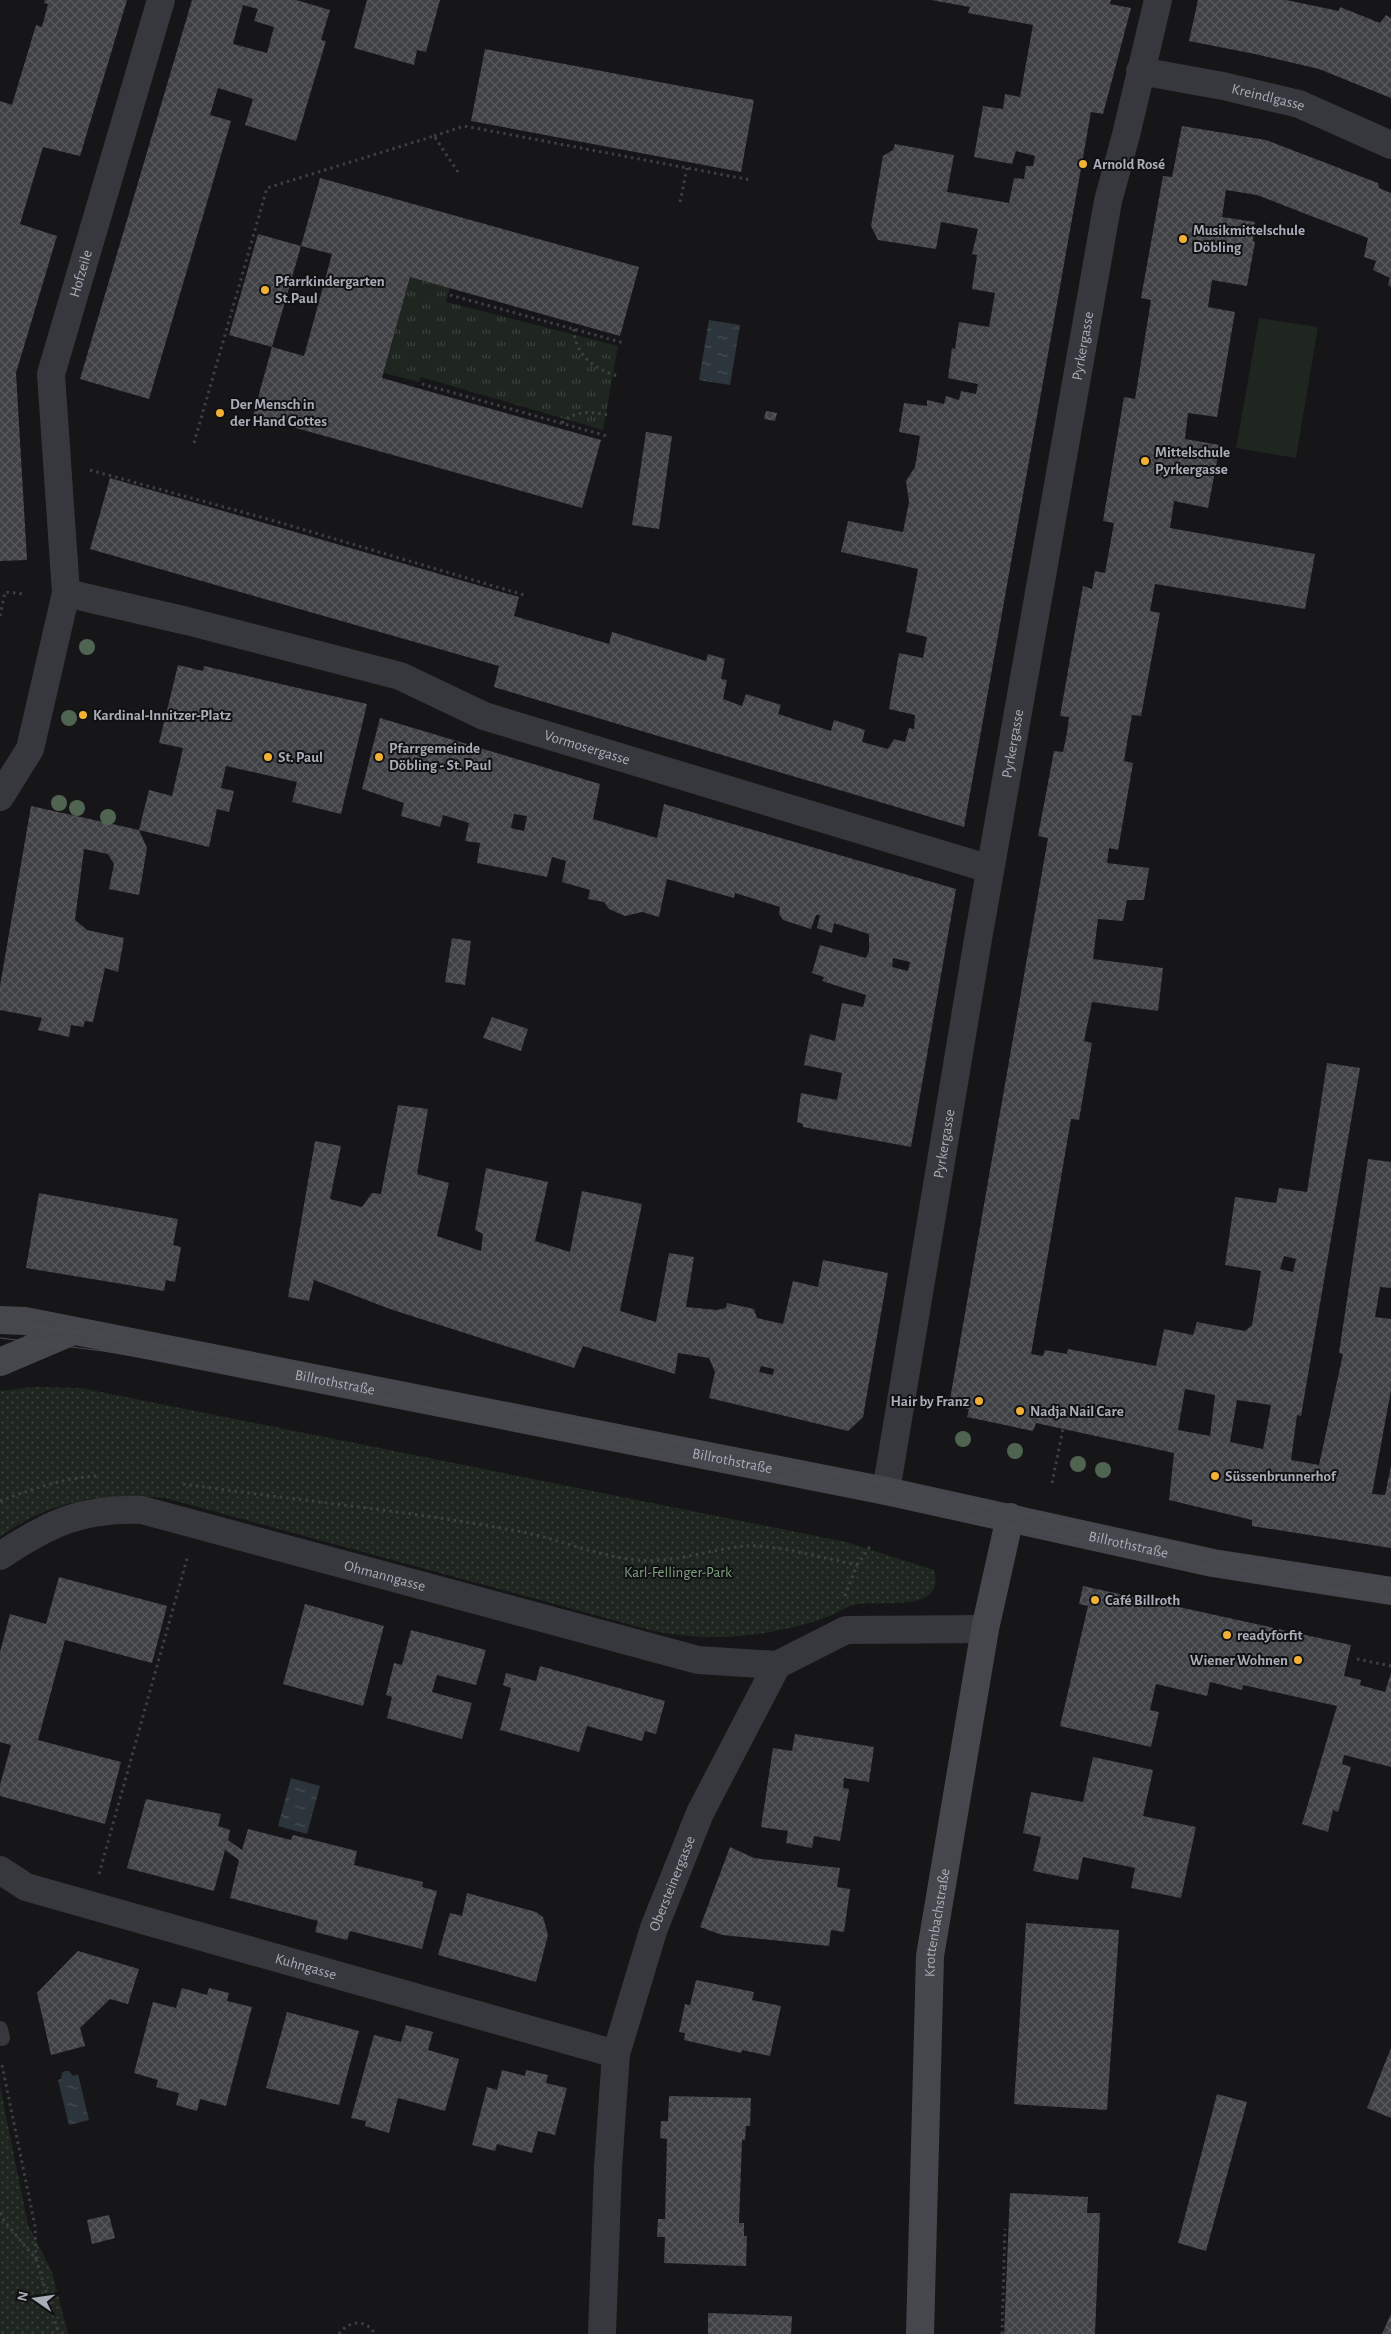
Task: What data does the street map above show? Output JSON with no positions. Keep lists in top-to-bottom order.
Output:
{
  "streets": {
    "main road": ["Billrothstraße", "Krottenbachstraße"],
    "street": [
      "Kreindlgasse",
      "Hofzeile",
      "Pyrkergasse",
      "Vormosergasse",
      "Ohmanngasse",
      "Obersteinergasse",
      "Kuhngasse"
    ]
  },
  "crossings": [
    ["Kreindlgasse", "Pyrkergasse"],
    ["Hofzeile", "Vormosergasse"],
    ["Pyrkergasse", "Vormosergasse"],
    ["Pyrkergasse", "Billrothstraße"],
    ["Billrothstraße", "Krottenbachstraße"],
    ["Ohmanngasse", "Obersteinergasse"],
    ["Obersteinergasse", "Kuhngasse"]
  ],
  "parks": ["Karl-Fellinger-Park"],
  "places": [
    "Arnold Rosé",
    "Musikmittelschule Döbling",
    "Pfarrkindergarten St.Paul",
    "Der Mensch in der Hand Gottes",
    "Mittelschule Pyrkergasse",
    "Kardinal-Innitzer-Platz",
    "St. Paul",
    "Pfarrgemeinde Döbling - St. Paul",
    "Hair by Franz",
    "Nadja Nail Care",
    "Süssenbrunnerhof",
    "Café Billroth",
    "readyforfit",
    "Wiener Wohnen"
  ],
  "north": "left"
}
